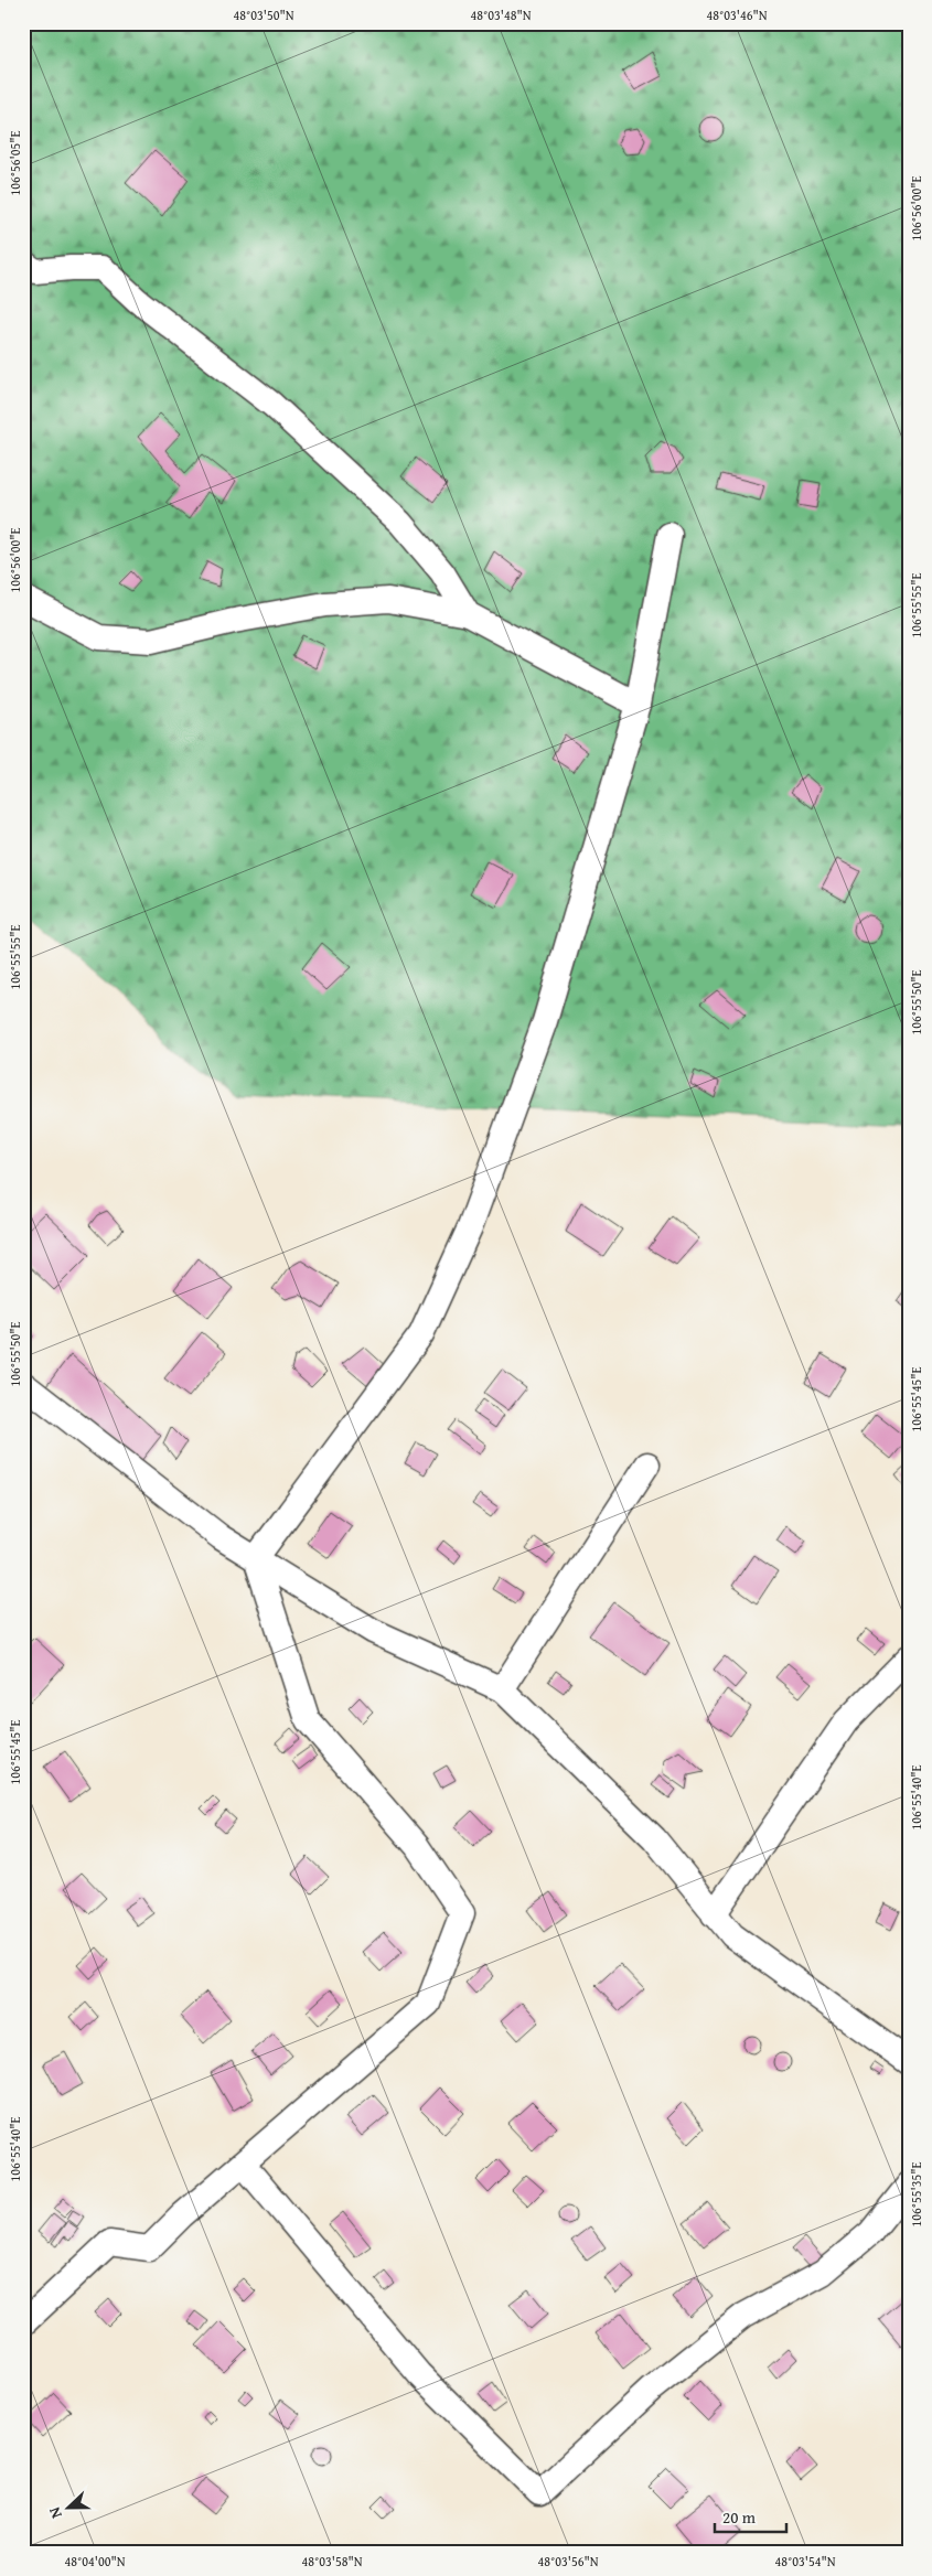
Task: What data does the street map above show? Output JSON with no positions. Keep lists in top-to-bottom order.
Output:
{
  "scale_bar": "20 m",
  "north": "left",
  "coordinates": [
    "48°03'50\"N",
    "48°03'48\"N",
    "48°03'46\"N",
    "106°56'05\"E",
    "106°56'00\"E",
    "106°55'55\"E",
    "106°55'50\"E",
    "106°55'45\"E",
    "106°55'40\"E",
    "106°55'35\"E",
    "48°04'00\"N",
    "48°03'58\"N",
    "48°03'56\"N",
    "48°03'54\"N"
  ]
}
